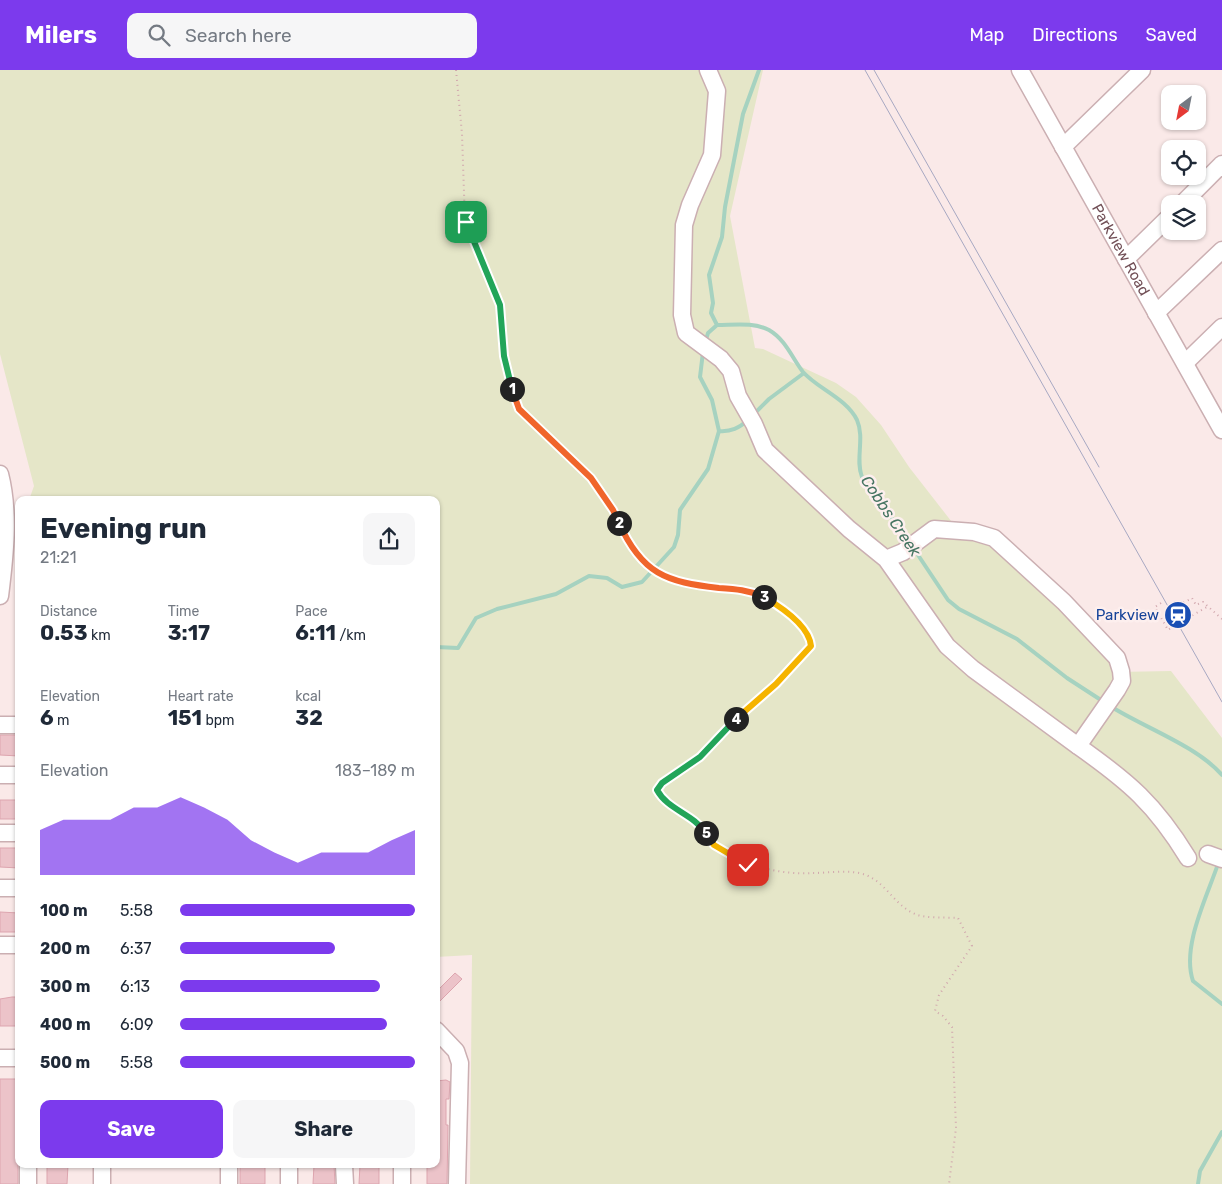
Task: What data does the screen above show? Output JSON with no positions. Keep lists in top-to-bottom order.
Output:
{
  "streets": {
    "street": ["Parkview Road"]
  },
  "water": ["Cobbs Creek"],
  "places": {
    "station": ["Parkview"]
  },
  "north": "bottom left",
  "page": {
    "header": "Milers",
    "search": "Search here",
    "nav": ["Map", "Directions", "Saved"],
    "pins": [
      "1",
      "2",
      "3",
      "4",
      "5"
    ],
    "heading": ["Evening run", "21:21"],
    "stats": [
      ["Distance", "0.53 km"],
      ["Time", "3:17"],
      ["Pace", "6:11 /km"],
      ["Elevation", "6 m"],
      ["Heart rate", "151 bpm"],
      ["kcal", "32"]
    ],
    "chart": ["Elevation", "183–189 m"],
    "list": [
      {
        "name": "100 m",
        "note": "5:58"
      },
      {
        "name": "200 m",
        "note": "6:37"
      },
      {
        "name": "300 m",
        "note": "6:13"
      },
      {
        "name": "400 m",
        "note": "6:09"
      },
      {
        "name": "500 m",
        "note": "5:58"
      }
    ],
    "buttons": ["Save", "Share"]
  }
}
